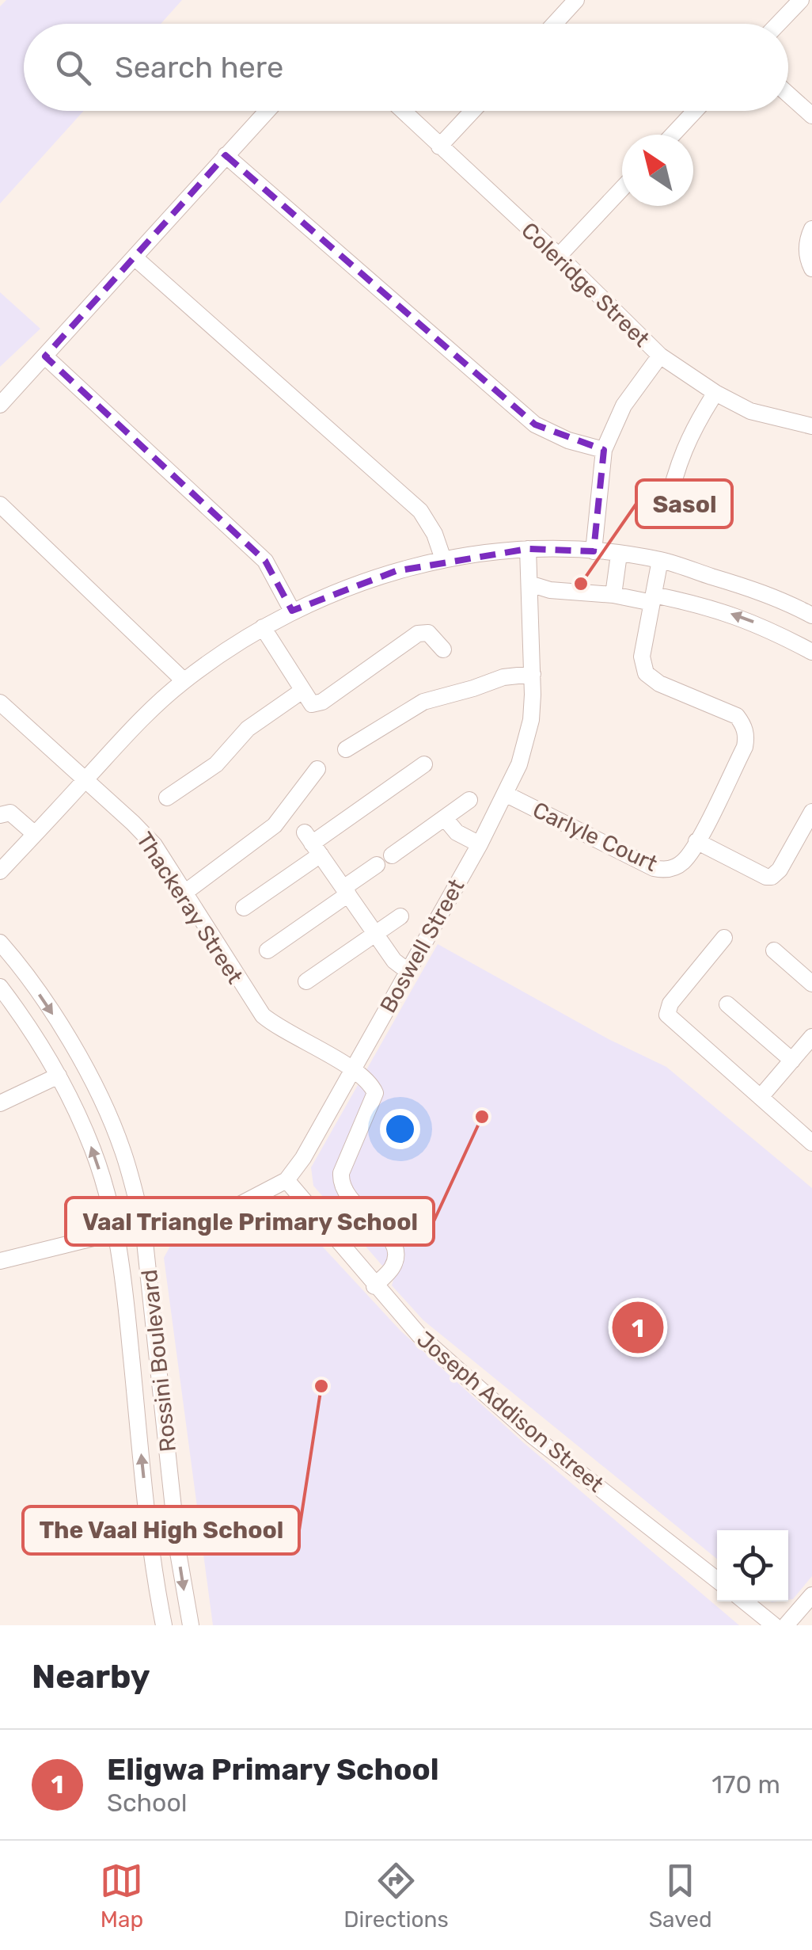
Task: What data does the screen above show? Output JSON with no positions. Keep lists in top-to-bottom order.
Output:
{
  "streets": {
    "street": [
      "Coleridge Street",
      "Carlyle Court",
      "Thackeray Street",
      "Boswell Street",
      "Rossini Boulevard",
      "Joseph Addison Street"
    ]
  },
  "crossings": [
    ["Carlyle Court", "Boswell Street"],
    ["Thackeray Street", "Boswell Street"],
    ["Boswell Street", "Rossini Boulevard"],
    ["Boswell Street", "Joseph Addison Street"]
  ],
  "places": ["Sasol", "Vaal Triangle Primary School", "The Vaal High School"],
  "north": "top left",
  "page": {
    "search": "Search here",
    "pins": "1",
    "heading": "Nearby",
    "list": [
      {
        "mark": "1",
        "name": "Eligwa Primary School",
        "note": "School",
        "value": "170 m"
      }
    ],
    "nav": ["Map", "Directions", "Saved"]
  }
}
